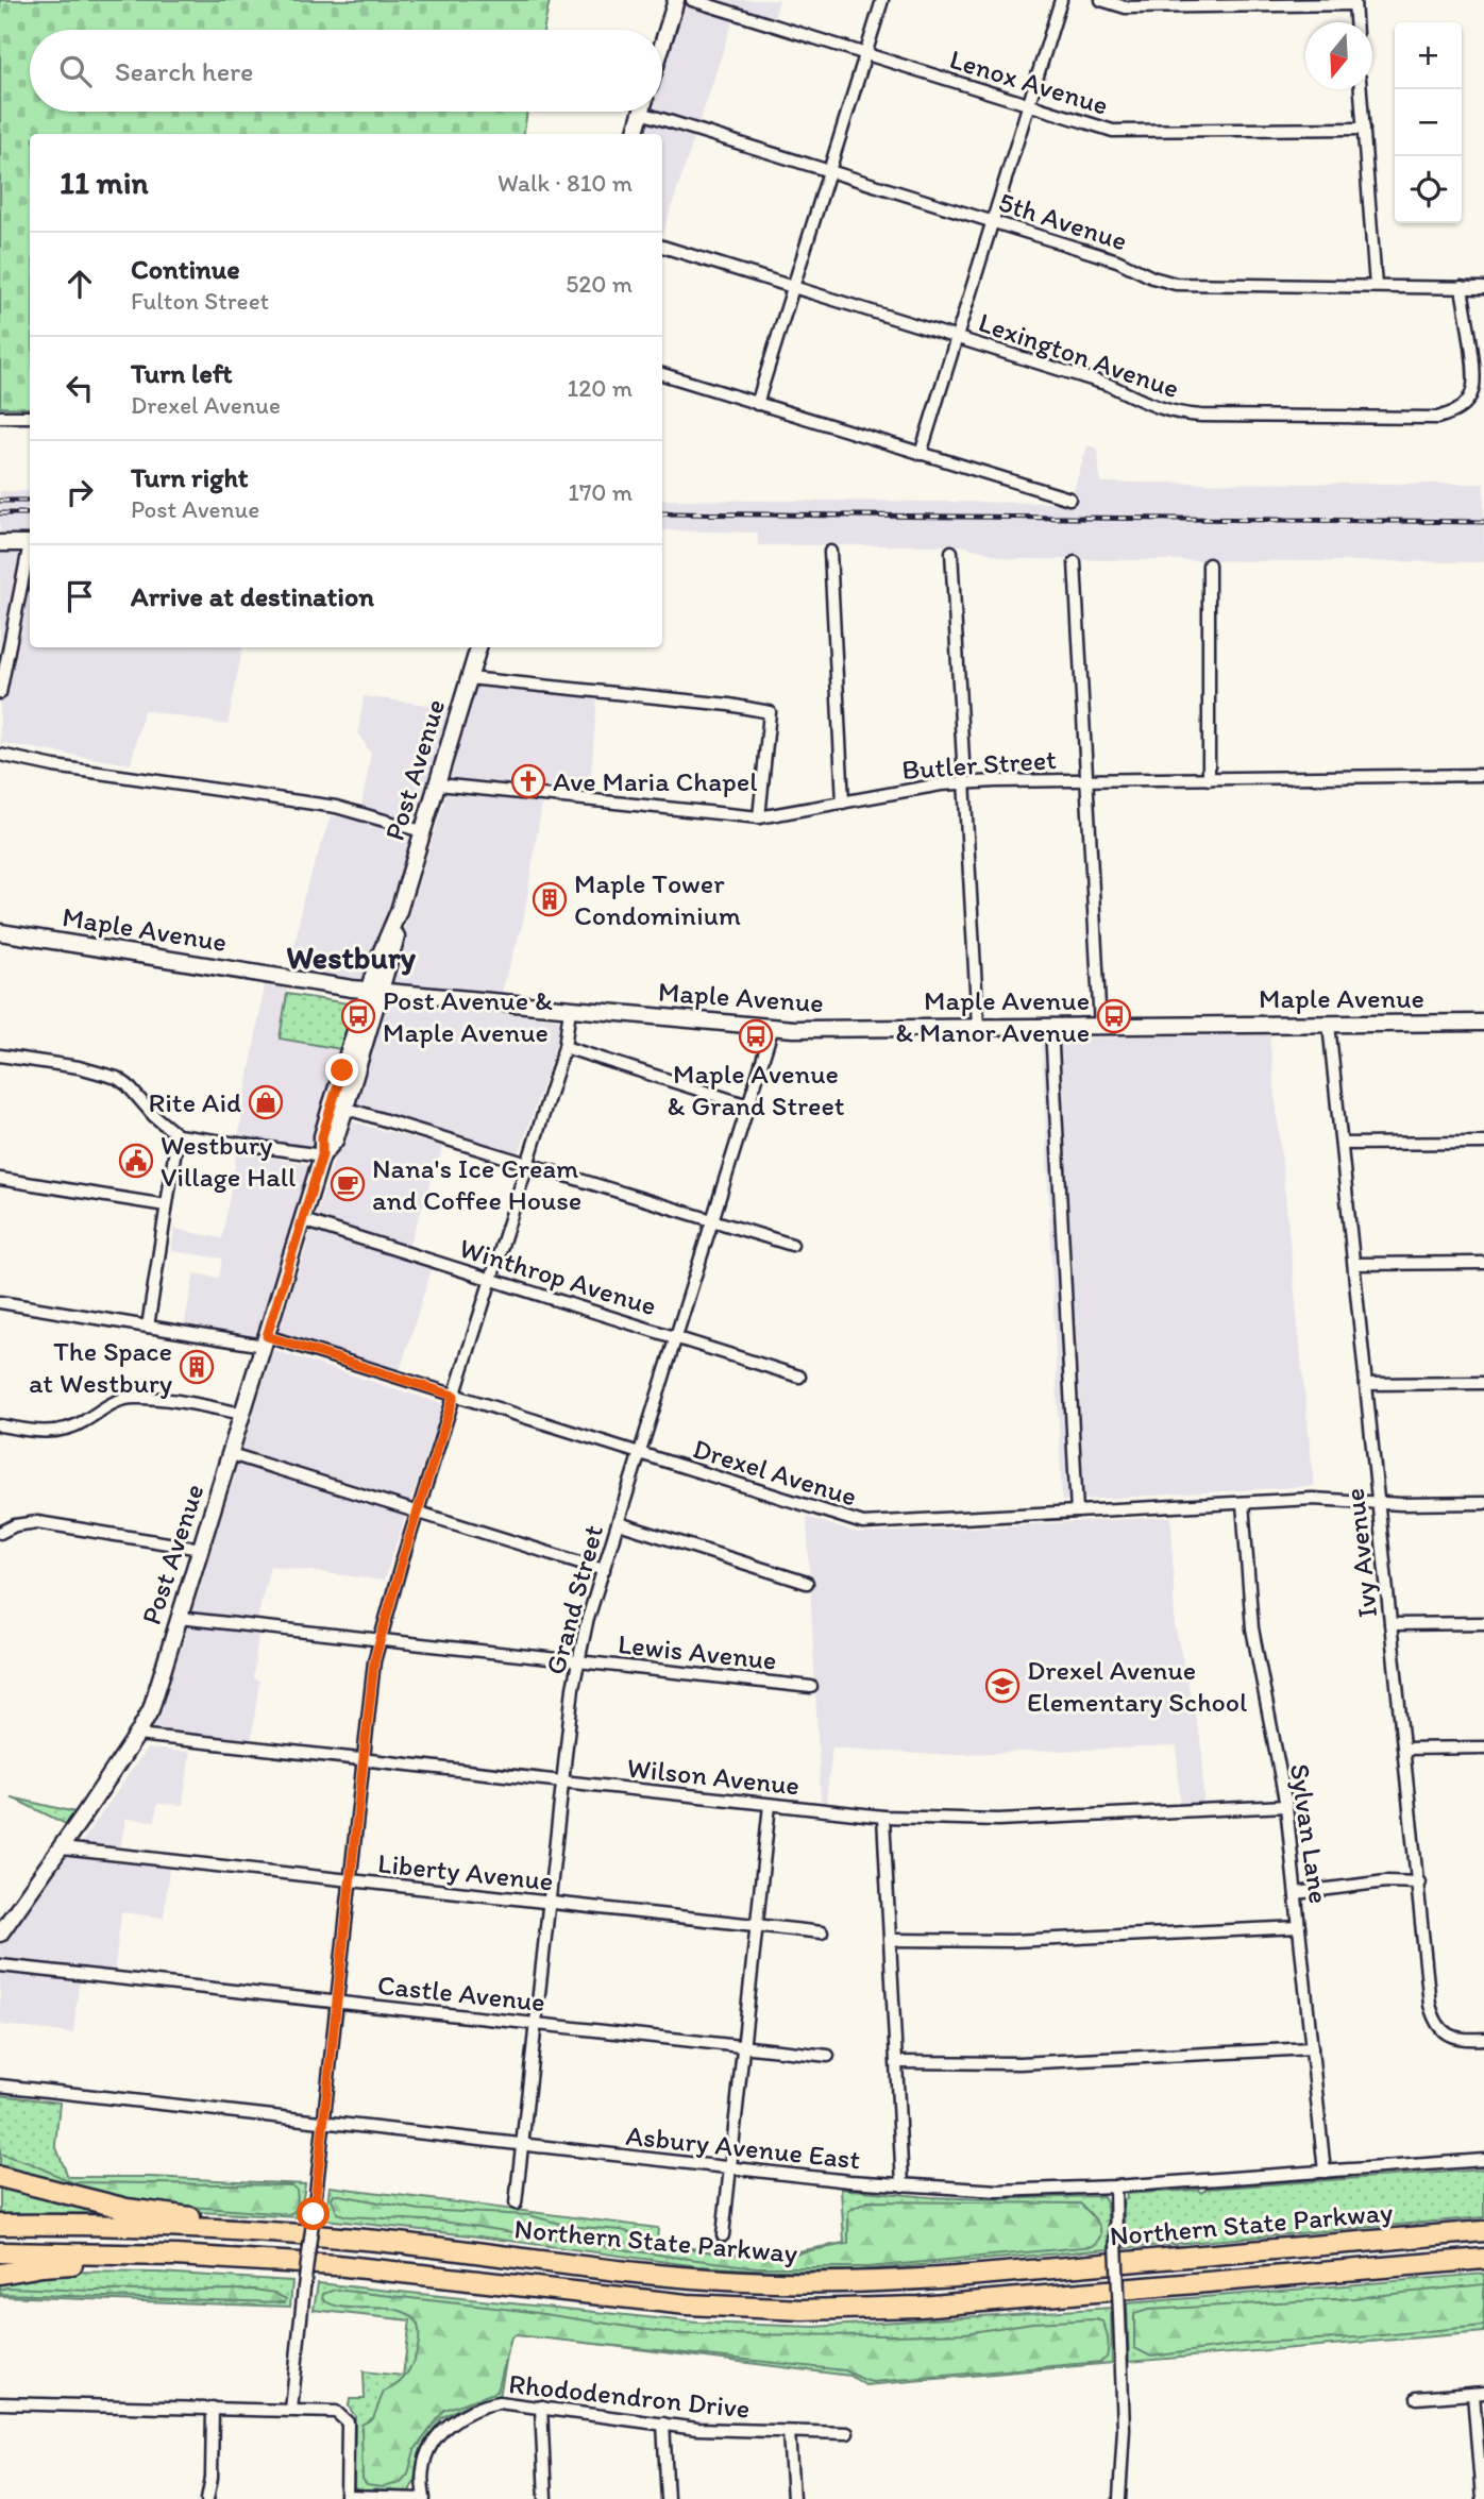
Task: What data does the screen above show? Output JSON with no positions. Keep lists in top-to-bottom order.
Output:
{
  "streets": {
    "highway": ["Northern State Parkway"],
    "main road": ["Post Avenue", "Maple Avenue"],
    "street": [
      "Lenox Avenue",
      "5th Avenue",
      "Lexington Avenue",
      "Butler Street",
      "Winthrop Avenue",
      "Drexel Avenue",
      "Ivy Avenue",
      "Grand Street",
      "Lewis Avenue",
      "Wilson Avenue",
      "Sylvan Lane",
      "Liberty Avenue",
      "Castle Avenue",
      "Asbury Avenue East",
      "Rhododendron Drive"
    ]
  },
  "crossings": [
    ["5th Avenue", "Lexington Avenue"],
    ["Butler Street", "Post Avenue"],
    ["Post Avenue", "Maple Avenue"],
    ["Post Avenue", "Winthrop Avenue"],
    ["Post Avenue", "Drexel Avenue"],
    ["Post Avenue", "Lewis Avenue"],
    ["Post Avenue", "Wilson Avenue"],
    ["Post Avenue", "Liberty Avenue"],
    ["Maple Avenue", "Ivy Avenue"],
    ["Maple Avenue", "Grand Street"],
    ["Winthrop Avenue", "Grand Street"],
    ["Drexel Avenue", "Ivy Avenue"],
    ["Drexel Avenue", "Grand Street"],
    ["Drexel Avenue", "Sylvan Lane"],
    ["Grand Street", "Lewis Avenue"],
    ["Grand Street", "Wilson Avenue"],
    ["Grand Street", "Liberty Avenue"],
    ["Grand Street", "Castle Avenue"],
    ["Grand Street", "Asbury Avenue East"],
    ["Wilson Avenue", "Sylvan Lane"],
    ["Sylvan Lane", "Asbury Avenue East"]
  ],
  "districts": ["Westbury"],
  "places": {
    "church": ["Ave Maria Chapel"],
    "building": ["Maple Tower Condominium", "The Space at Westbury"],
    "bus stop": ["Post Avenue & Maple Avenue", "Maple Avenue & Manor Avenue", "Maple Avenue & Grand Street"],
    "shop": ["Rite Aid"],
    "public building": ["Westbury Village Hall"],
    "cafe": ["Nana's Ice Cream and Coffee House"],
    "school or university": ["Drexel Avenue Elementary School"]
  },
  "north": "bottom",
  "page": {
    "map_buttons": ["+", "−"],
    "search": "Search here",
    "heading": ["11 min", "Walk · 810 m"],
    "list": [
      ["Continue", "Fulton Street", "520 m"],
      ["Turn left", "Drexel Avenue", "120 m"],
      ["Turn right", "Post Avenue", "170 m"],
      "Arrive at destination"
    ]
  }
}
